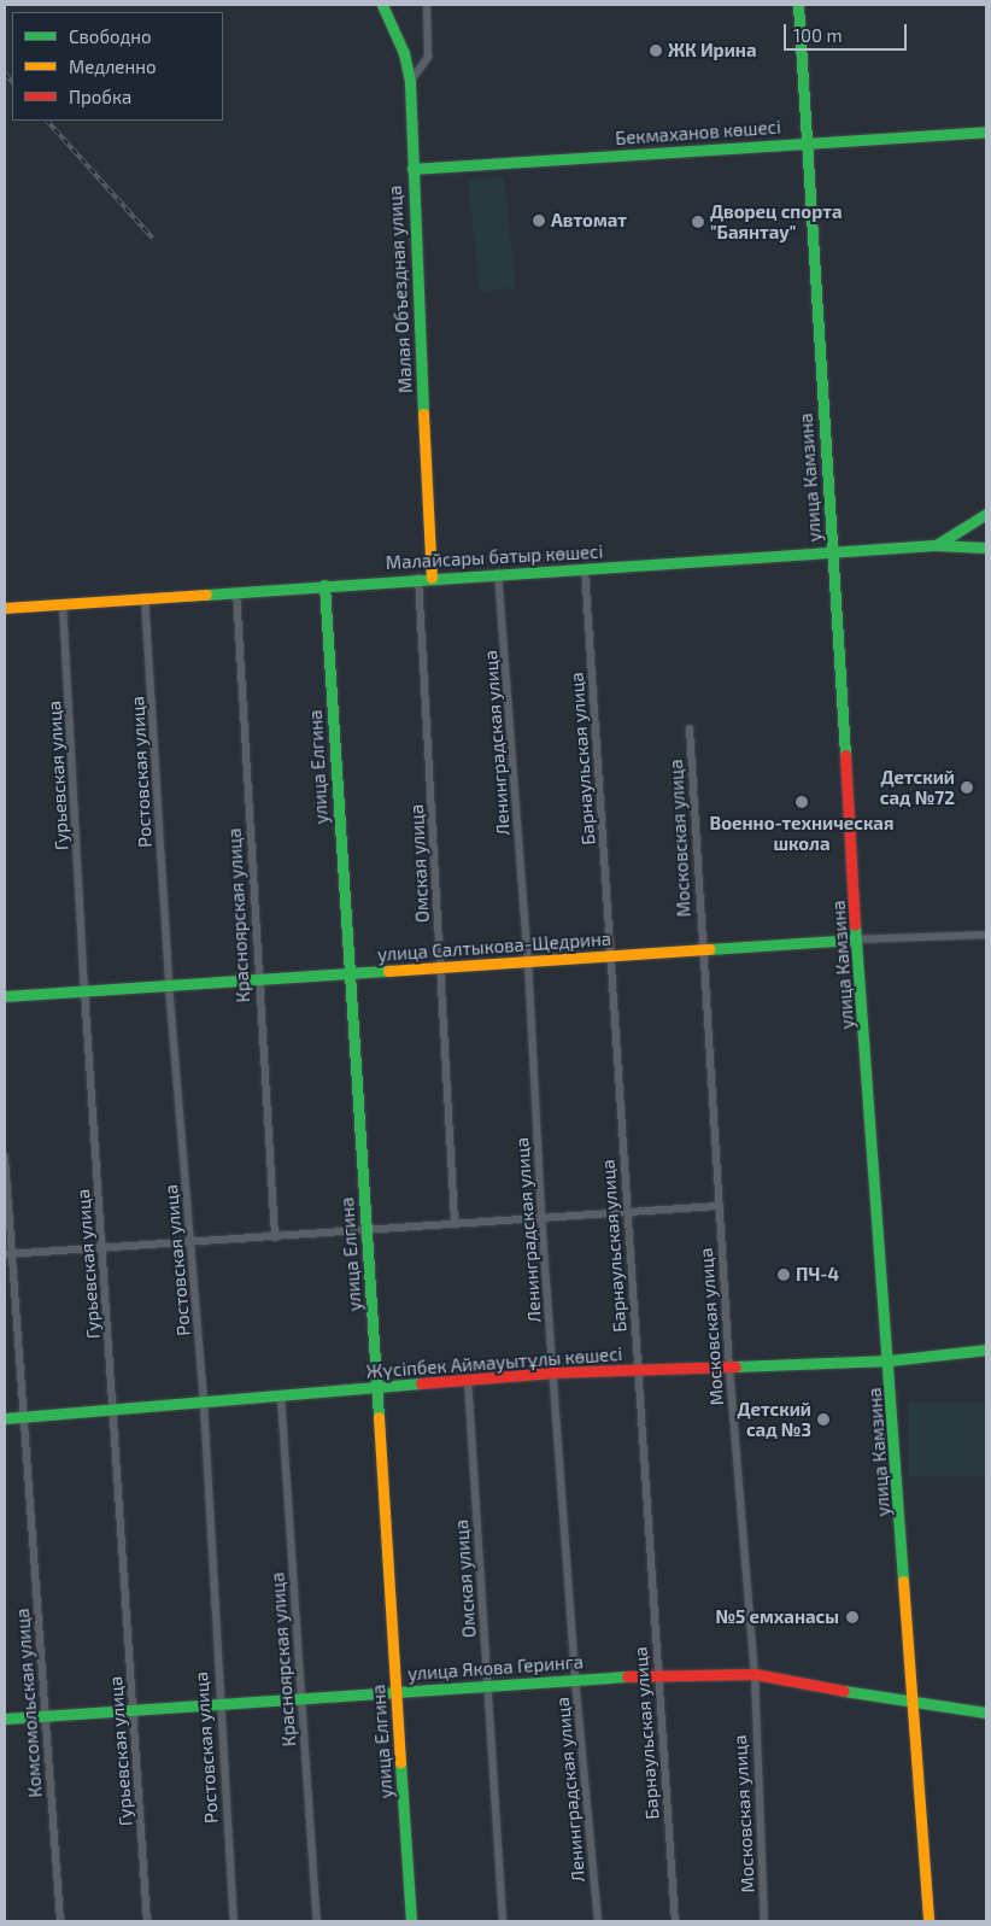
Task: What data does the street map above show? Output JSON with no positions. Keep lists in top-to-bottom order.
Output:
{
  "streets": {
    "street": [
      "Бекмаханов көшесі",
      "Малая Объездная улица",
      "улица Камзина",
      "Малайсары батыр көшесі",
      "Ленинградская улица",
      "Барнаульская улица",
      "улица Елгина",
      "Ростовская улица",
      "Гурьевская улица",
      "Московская улица",
      "Омская улица",
      "Красноярская улица",
      "улица Салтыкова-Щедрина",
      "Жүсіпбек Аймауытұлы көшесі",
      "улица Якова Геринга",
      "Комсомольская улица"
    ]
  },
  "crossings": [
    ["Бекмаханов көшесі", "Малая Объездная улица"],
    ["Бекмаханов көшесі", "улица Камзина"],
    ["Малая Объездная улица", "Малайсары батыр көшесі"],
    ["улица Камзина", "Малайсары батыр көшесі"],
    ["улица Камзина", "улица Салтыкова-Щедрина"],
    ["улица Камзина", "Жүсіпбек Аймауытұлы көшесі"],
    ["улица Камзина", "улица Якова Геринга"],
    ["Малайсары батыр көшесі", "Ленинградская улица"],
    ["Малайсары батыр көшесі", "Барнаульская улица"],
    ["Малайсары батыр көшесі", "улица Елгина"],
    ["Малайсары батыр көшесі", "Ростовская улица"],
    ["Малайсары батыр көшесі", "Гурьевская улица"],
    ["Малайсары батыр көшесі", "Омская улица"],
    ["Малайсары батыр көшесі", "Красноярская улица"],
    ["Ленинградская улица", "улица Салтыкова-Щедрина"],
    ["Ленинградская улица", "Жүсіпбек Аймауытұлы көшесі"],
    ["Ленинградская улица", "улица Якова Геринга"],
    ["Барнаульская улица", "улица Салтыкова-Щедрина"],
    ["Барнаульская улица", "Жүсіпбек Аймауытұлы көшесі"],
    ["Барнаульская улица", "улица Якова Геринга"],
    ["улица Елгина", "улица Салтыкова-Щедрина"],
    ["улица Елгина", "Жүсіпбек Аймауытұлы көшесі"],
    ["улица Елгина", "улица Якова Геринга"],
    ["Ростовская улица", "улица Салтыкова-Щедрина"],
    ["Ростовская улица", "Жүсіпбек Аймауытұлы көшесі"],
    ["Ростовская улица", "улица Якова Геринга"],
    ["Гурьевская улица", "улица Салтыкова-Щедрина"],
    ["Гурьевская улица", "Жүсіпбек Аймауытұлы көшесі"],
    ["Гурьевская улица", "улица Якова Геринга"],
    ["Московская улица", "улица Салтыкова-Щедрина"],
    ["Московская улица", "Жүсіпбек Аймауытұлы көшесі"],
    ["Московская улица", "улица Якова Геринга"],
    ["Омская улица", "улица Салтыкова-Щедрина"],
    ["Омская улица", "Жүсіпбек Аймауытұлы көшесі"],
    ["Омская улица", "улица Якова Геринга"],
    ["Красноярская улица", "улица Салтыкова-Щедрина"],
    ["Красноярская улица", "Жүсіпбек Аймауытұлы көшесі"],
    ["Красноярская улица", "улица Якова Геринга"],
    ["Жүсіпбек Аймауытұлы көшесі", "Комсомольская улица"],
    ["улица Якова Геринга", "Комсомольская улица"]
  ],
  "places": [
    "ЖК Ирина",
    "Автомат",
    "Дворец спорта \"Баянтау\"",
    "Детский сад №72",
    "Военно-техническая школа",
    "ПЧ-4",
    "Детский сад №3",
    "№5 емханасы"
  ],
  "legend": ["Свободно", "Медленно", "Пробка"],
  "scale_bar": "100 m"
}
